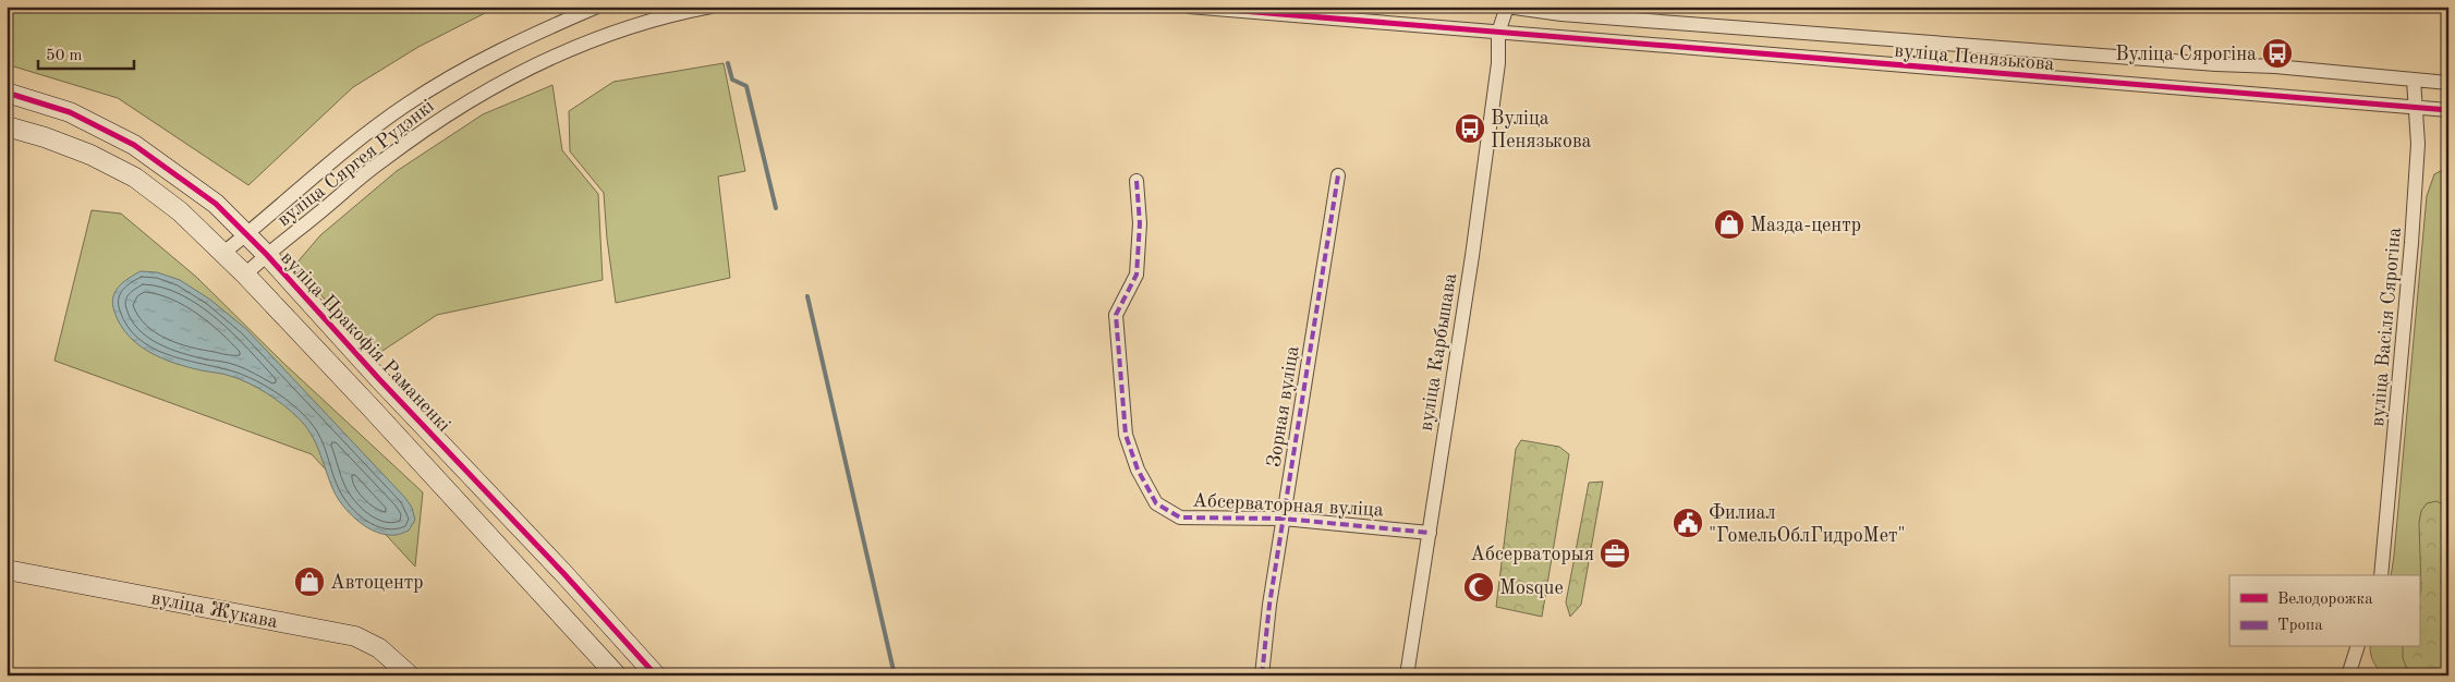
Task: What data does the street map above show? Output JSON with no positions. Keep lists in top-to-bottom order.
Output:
{
  "streets": {
    "street": [
      "вуліца Пенязькова",
      "вуліца Сяргея Рудэнкі",
      "вуліца Васіля Сярогіна",
      "вуліца Пракофія Раманенкі",
      "вуліца Карбышава",
      "Зорная вуліца",
      "Абсерваторная вуліца",
      "вуліца Жукава"
    ]
  },
  "crossings": [
    ["вуліца Пенязькова", "вуліца Васіля Сярогіна"],
    ["вуліца Пенязькова", "вуліца Карбышава"],
    ["вуліца Сяргея Рудэнкі", "вуліца Пракофія Раманенкі"],
    ["вуліца Карбышава", "Абсерваторная вуліца"],
    ["Зорная вуліца", "Абсерваторная вуліца"]
  ],
  "places": {
    "bus stop": ["Вуліца Сярогіна", "Вуліца Пенязькова"],
    "shop": ["Мазда-центр", "Автоцентр"],
    "public building": ["Филиал \"ГомельОблГидроМет\""],
    "office": ["Абсерваторыя"],
    "mosque": ["Mosque"]
  },
  "legend": ["Велодорожка", "Тропа"],
  "scale_bar": "50 m"
}
